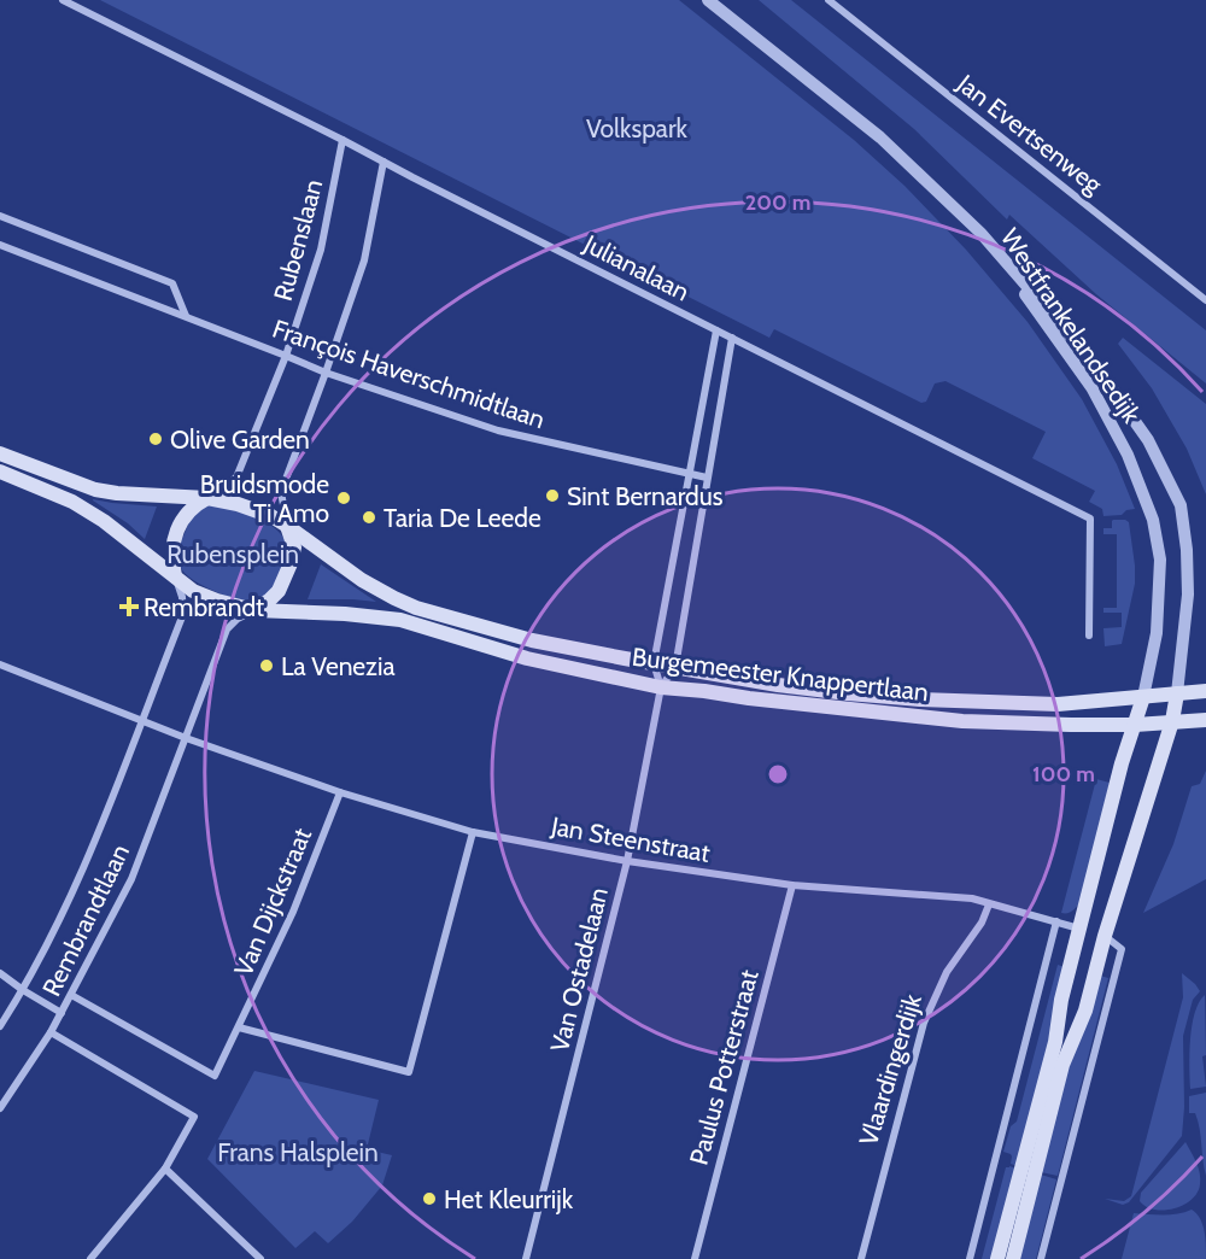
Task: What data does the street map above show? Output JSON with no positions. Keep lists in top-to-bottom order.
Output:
{
  "streets": {
    "main road": ["Burgemeester Knappertlaan"],
    "street": [
      "Jan Evertsenweg",
      "Rubenslaan",
      "Julianalaan",
      "Westfrankelandsedijk",
      "François Haverschmidtlaan",
      "Jan Steenstraat",
      "Van Dijckstraat",
      "Rembrandtlaan",
      "Van Ostadelaan",
      "Paulus Potterstraat",
      "Vlaardingerdijk"
    ]
  },
  "crossings": [
    ["Rubenslaan", "Julianalaan"],
    ["Rubenslaan", "François Haverschmidtlaan"],
    ["Rubenslaan", "Burgemeester Knappertlaan"],
    ["Rubenslaan", "Rembrandtlaan"],
    ["Westfrankelandsedijk", "Burgemeester Knappertlaan"],
    ["Burgemeester Knappertlaan", "Rembrandtlaan"],
    ["Burgemeester Knappertlaan", "Van Ostadelaan"],
    ["Jan Steenstraat", "Van Dijckstraat"],
    ["Jan Steenstraat", "Rembrandtlaan"],
    ["Jan Steenstraat", "Van Ostadelaan"],
    ["Jan Steenstraat", "Paulus Potterstraat"],
    ["Jan Steenstraat", "Vlaardingerdijk"],
    ["Van Dijckstraat", "Rembrandtlaan"]
  ],
  "parks": ["Volkspark", "Rubensplein", "Frans Halsplein"],
  "places": {
    "other": [
      "Olive Garden",
      "Sint Bernardus",
      "Bruidsmode Ti Amo",
      "Taria De Leede",
      "La Venezia",
      "Het Kleurrijk"
    ],
    "health": ["Rembrandt"]
  },
  "rings": ["200 m", "100 m"]
}
